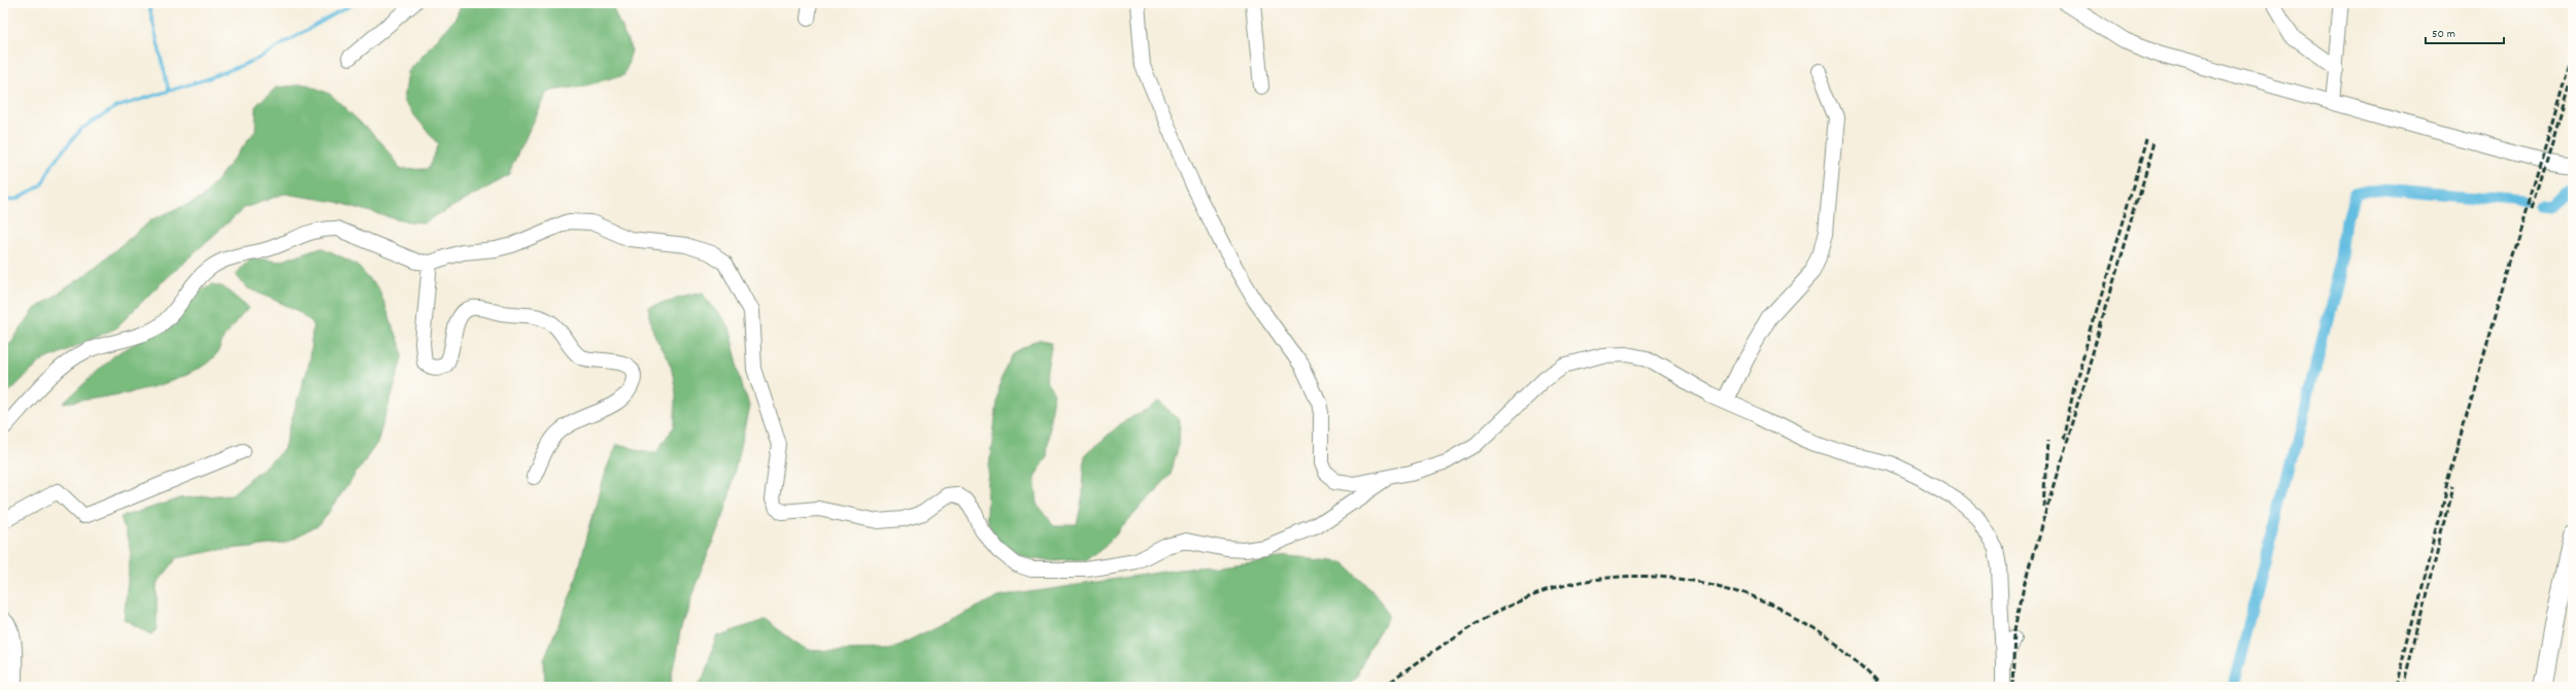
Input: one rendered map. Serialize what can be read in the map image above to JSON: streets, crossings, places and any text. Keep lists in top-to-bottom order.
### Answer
{
  "scale_bar": "50 m"
}
